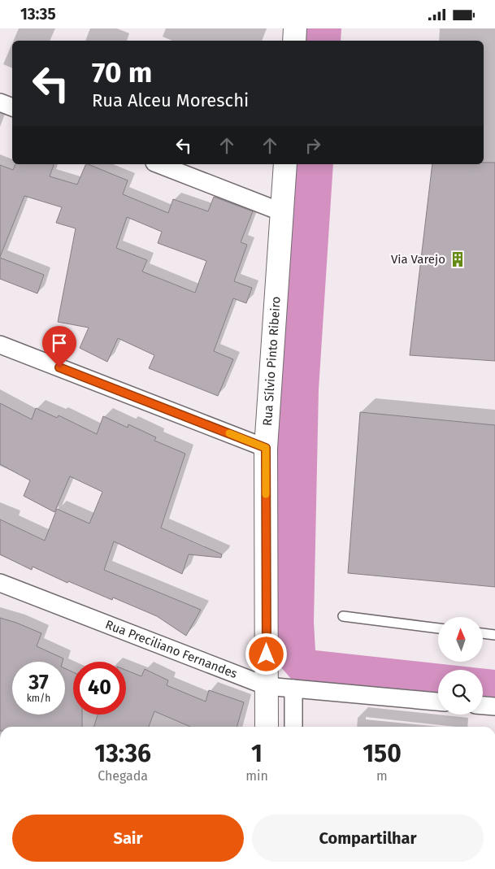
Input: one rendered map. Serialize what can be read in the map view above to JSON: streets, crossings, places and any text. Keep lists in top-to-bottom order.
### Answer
{
  "streets": {
    "street": ["Rua Sílvio Pinto Ribeiro", "Rua Preciliano Fernandes"]
  },
  "crossings": [
    ["Rua Sílvio Pinto Ribeiro", "Rua Preciliano Fernandes"]
  ],
  "places": {
    "building": ["Via Varejo"]
  },
  "north": "top",
  "page": {
    "status": "13:35",
    "turn": ["70 m", "Rua Alceu Moreschi"],
    "speed": "37 km/h",
    "limit": "40",
    "eta": [
      "13:36",
      "Chegada",
      "1",
      "min",
      "150",
      "m"
    ],
    "buttons": ["Sair", "Compartilhar"]
  }
}
